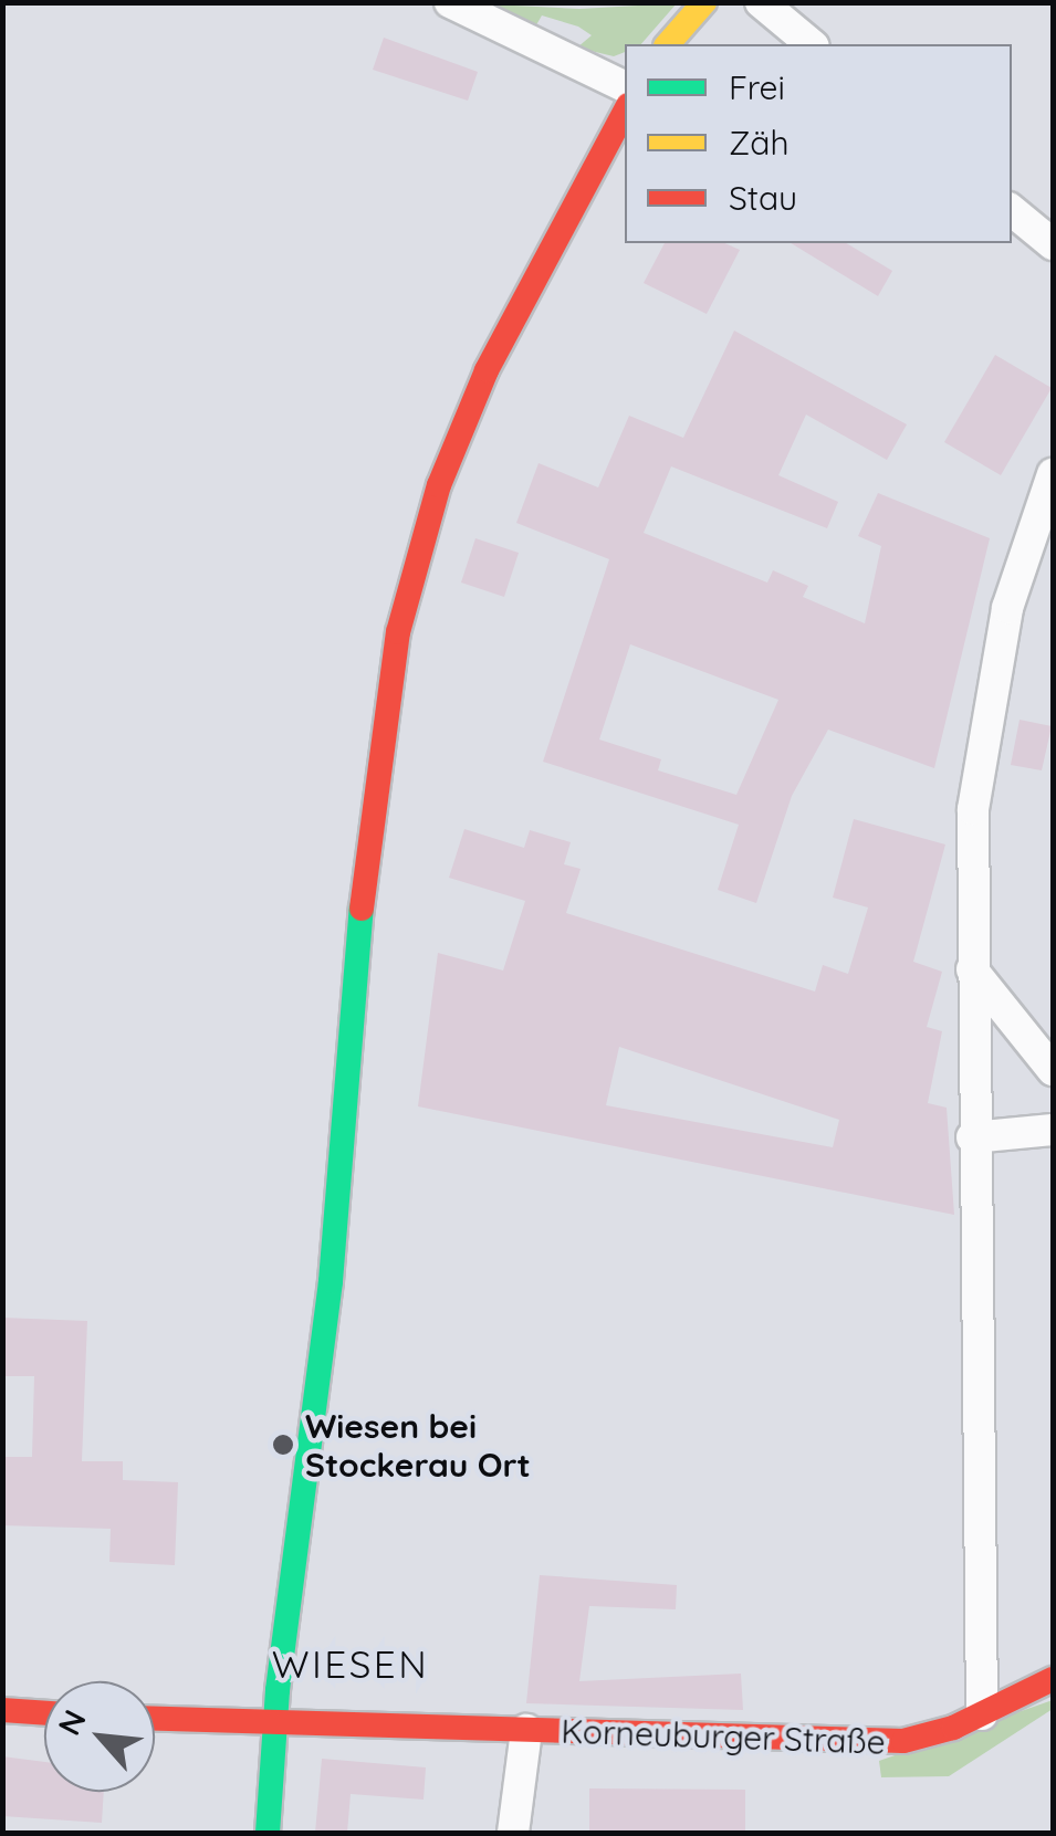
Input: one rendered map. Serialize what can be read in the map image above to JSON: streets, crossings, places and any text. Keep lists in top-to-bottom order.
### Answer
{
  "streets": {
    "main road": ["Korneuburger Straße"]
  },
  "districts": ["WIESEN"],
  "places": ["Wiesen bei Stockerau Ort"],
  "legend": ["Frei", "Zäh", "Stau"],
  "north": "top left"
}
